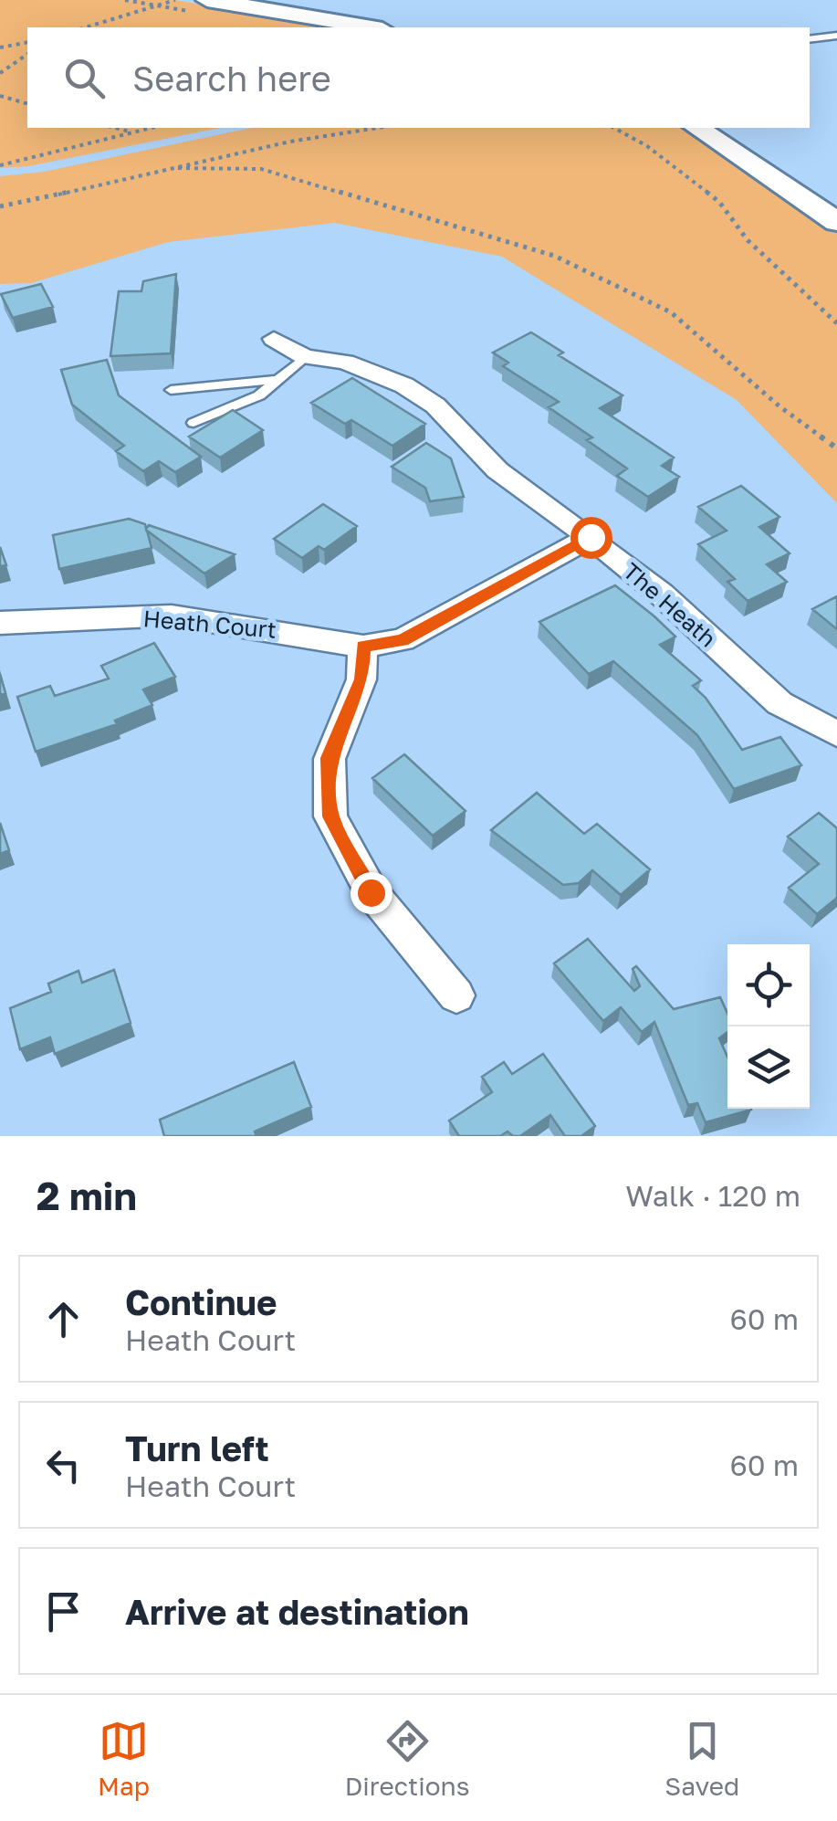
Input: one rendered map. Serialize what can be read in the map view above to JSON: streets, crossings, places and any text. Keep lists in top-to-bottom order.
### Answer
{
  "streets": {
    "street": ["The Heath", "Heath Court"]
  },
  "crossings": [
    ["The Heath", "Heath Court"]
  ],
  "page": {
    "search": "Search here",
    "heading": ["2 min", "Walk · 120 m"],
    "list": [
      ["Continue", "Heath Court", "60 m"],
      ["Turn left", "Heath Court", "60 m"],
      "Arrive at destination"
    ],
    "nav": ["Map", "Directions", "Saved"]
  }
}
